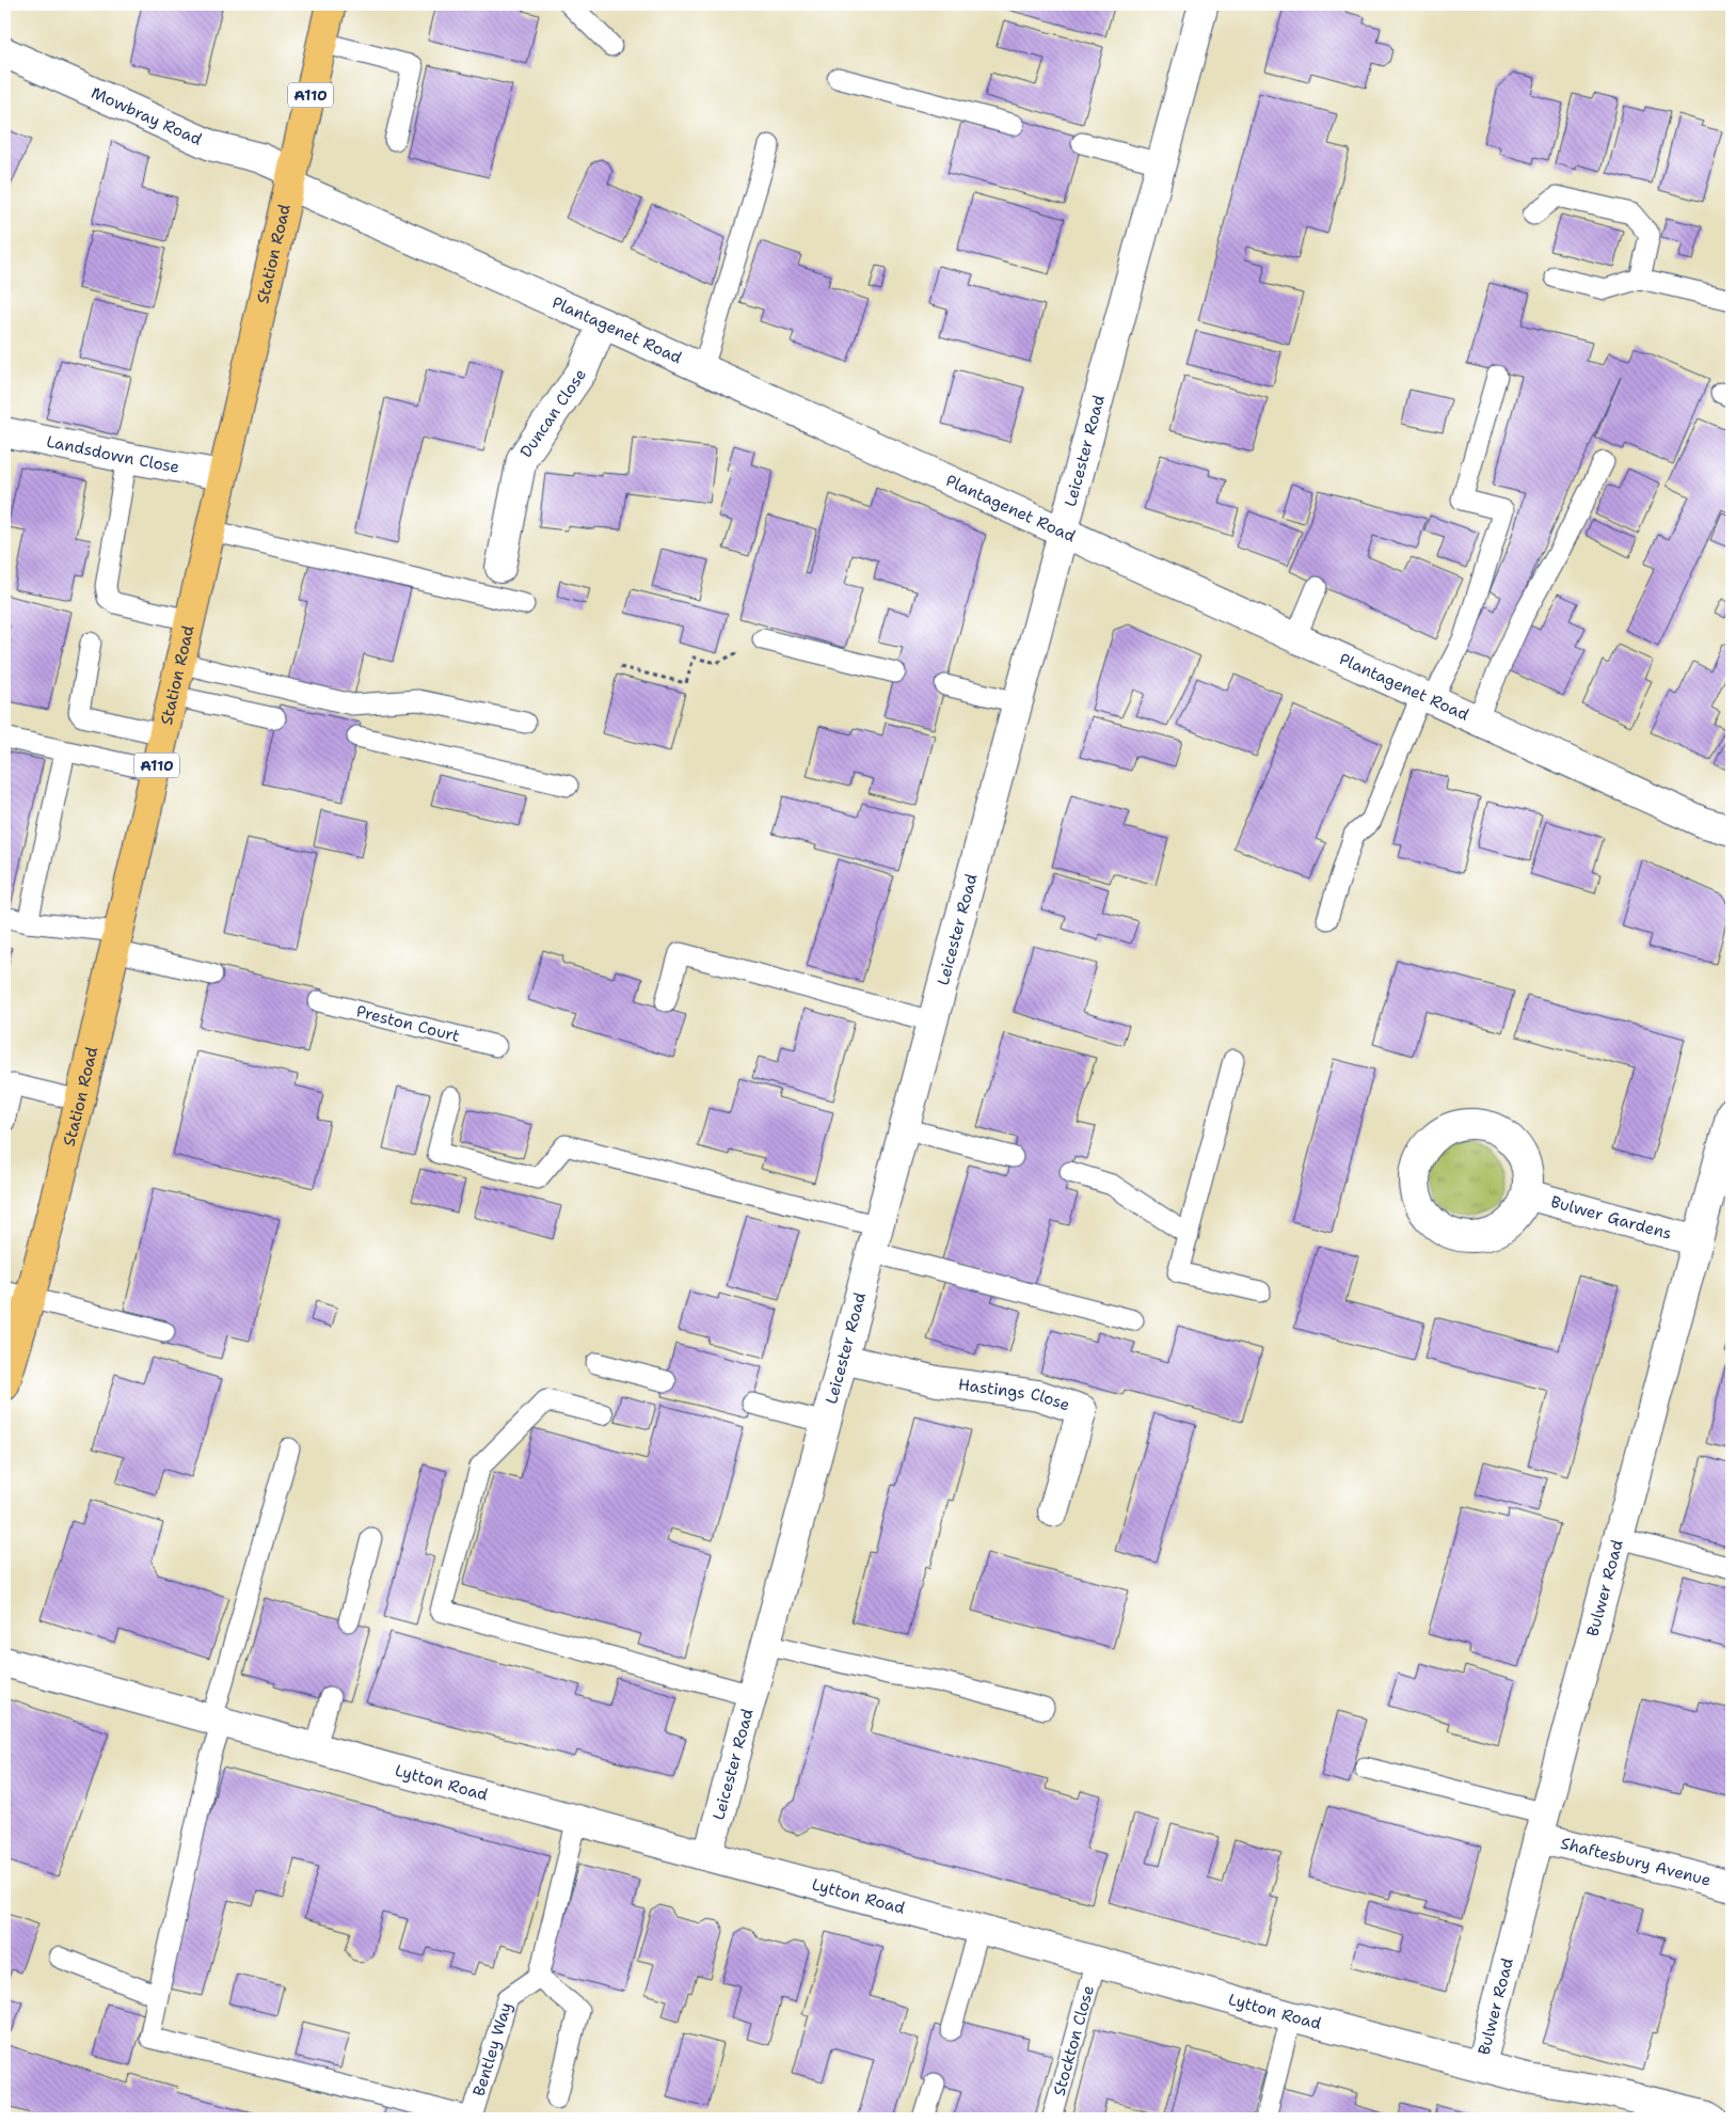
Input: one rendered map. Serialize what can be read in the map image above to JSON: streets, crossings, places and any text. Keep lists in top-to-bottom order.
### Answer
{
  "streets": {
    "main road": ["A110", "Station Road"],
    "street": [
      "Mowbray Road",
      "Plantagenet Road",
      "Duncan Close",
      "Leicester Road",
      "Landsdown Close",
      "Bulwer Gardens",
      "Hastings Close",
      "Bulwer Road",
      "Lytton Road",
      "Shaftesbury Avenue"
    ],
    "lane": ["Preston Court", "Stockton Close", "Bentley Way"]
  },
  "crossings": [
    ["A110", "Station Road"],
    ["Mowbray Road", "Station Road"],
    ["Mowbray Road", "Plantagenet Road"],
    ["Station Road", "Plantagenet Road"],
    ["Station Road", "Landsdown Close"],
    ["Plantagenet Road", "Duncan Close"],
    ["Plantagenet Road", "Leicester Road"],
    ["Leicester Road", "Hastings Close"],
    ["Leicester Road", "Lytton Road"],
    ["Bulwer Gardens", "Bulwer Road"],
    ["Bulwer Road", "Lytton Road"],
    ["Bulwer Road", "Shaftesbury Avenue"],
    ["Lytton Road", "Stockton Close"]
  ]
}
